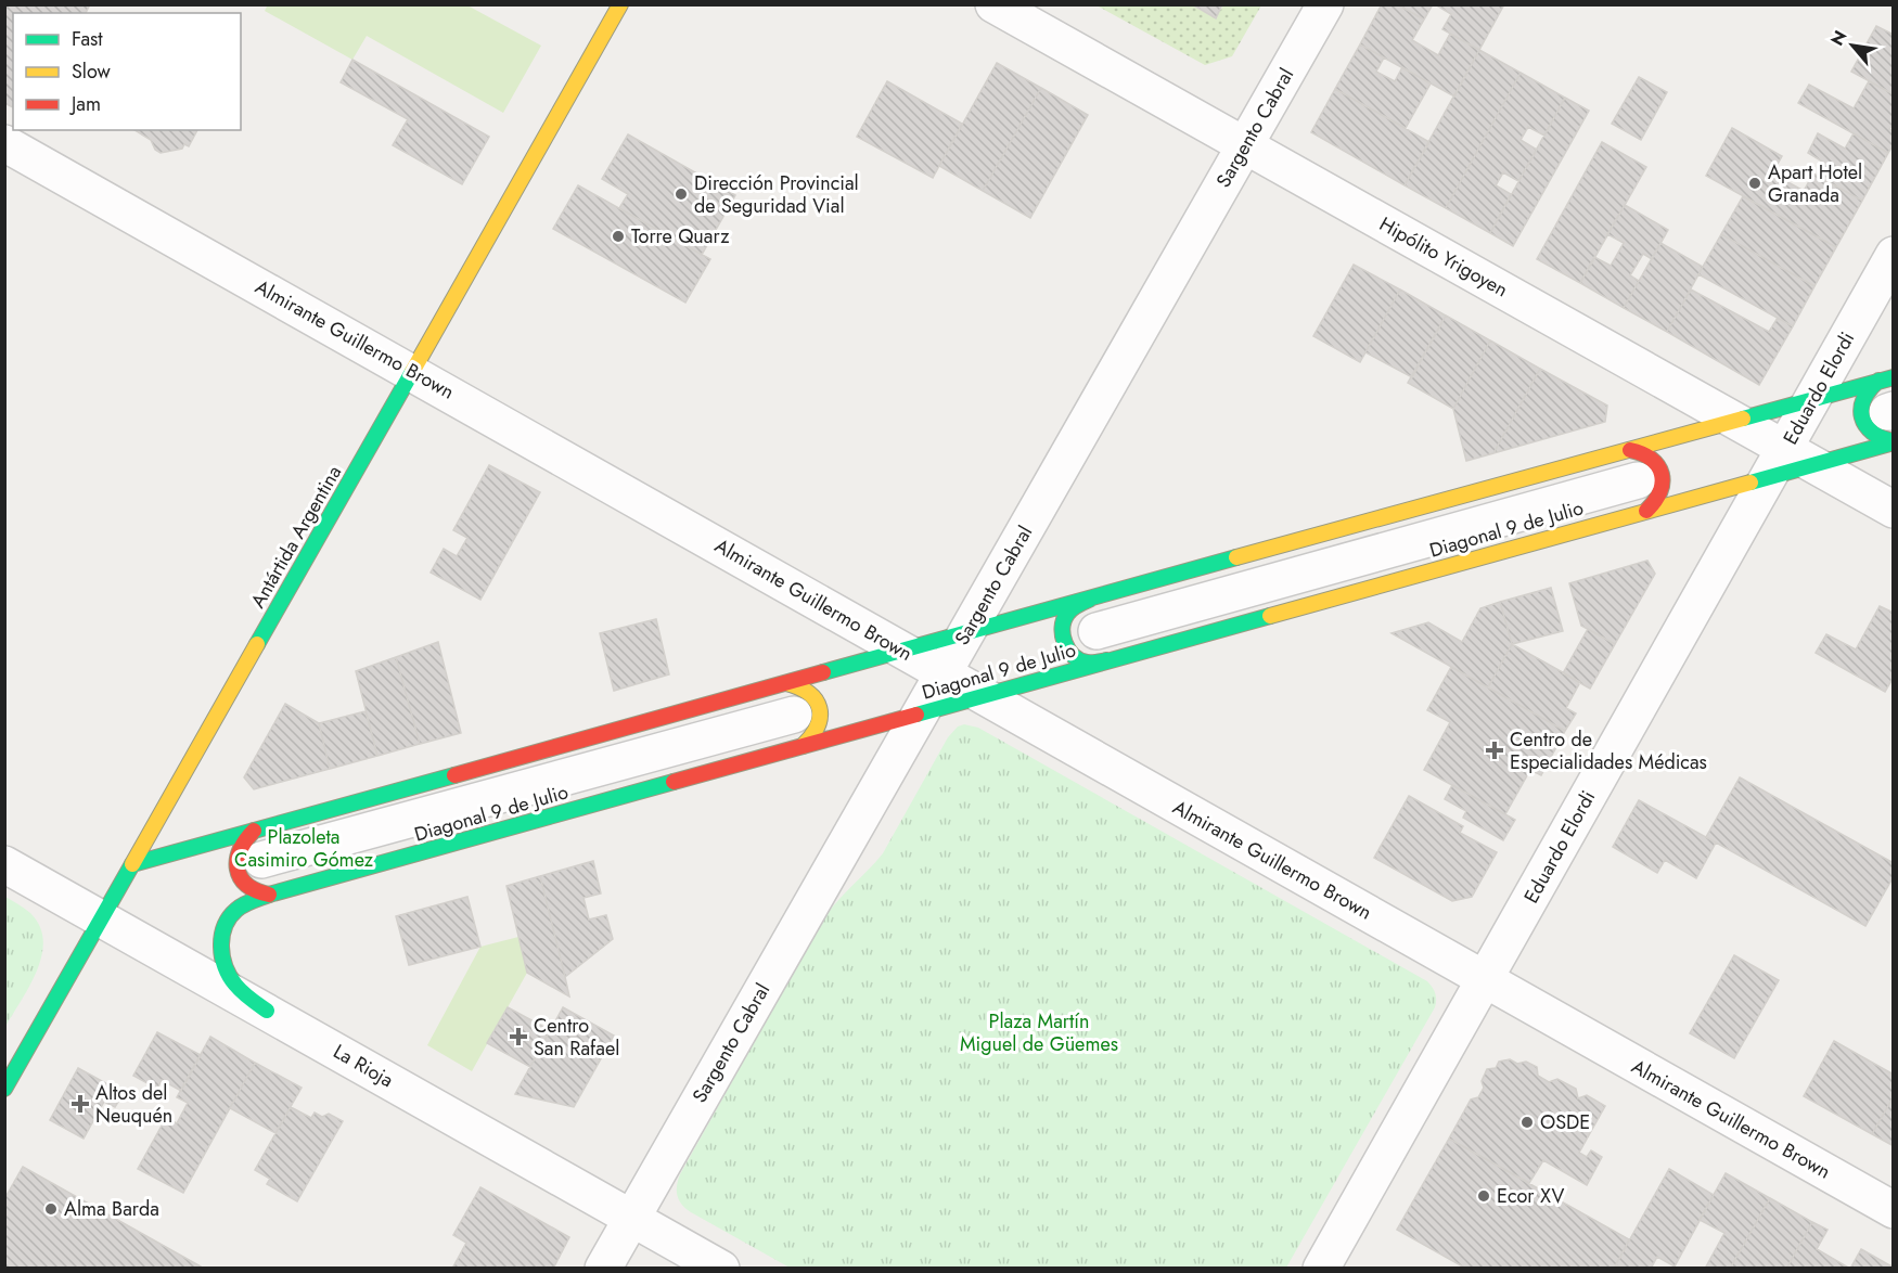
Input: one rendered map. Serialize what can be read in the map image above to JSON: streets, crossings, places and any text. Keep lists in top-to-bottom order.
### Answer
{
  "streets": {
    "main road": ["Diagonal 9 de Julio", "Antártida Argentina"],
    "street": [
      "Sargento Cabral",
      "Hipólito Yrigoyen",
      "Almirante Guillermo Brown",
      "Eduardo Elordi",
      "La Rioja"
    ]
  },
  "crossings": [
    ["Sargento Cabral", "Hipólito Yrigoyen"],
    ["Sargento Cabral", "Almirante Guillermo Brown"],
    ["Sargento Cabral", "Diagonal 9 de Julio"],
    ["Sargento Cabral", "La Rioja"],
    ["Hipólito Yrigoyen", "Eduardo Elordi"],
    ["Almirante Guillermo Brown", "Eduardo Elordi"],
    ["Almirante Guillermo Brown", "Diagonal 9 de Julio"],
    ["Almirante Guillermo Brown", "Antártida Argentina"],
    ["Diagonal 9 de Julio", "La Rioja"],
    ["Antártida Argentina", "La Rioja"]
  ],
  "parks": ["Plazoleta Casimiro Gómez", "Plaza Martín Miguel de Güemes"],
  "places": {
    "other": [
      "Apart Hotel Granada",
      "Dirección Provincial de Seguridad Vial",
      "Torre Quarz",
      "OSDE",
      "Ecor XV",
      "Alma Barda"
    ],
    "health": ["Centro de Especialidades Médicas", "Centro San Rafael", "Altos del Neuquén"]
  },
  "legend": ["Fast", "Slow", "Jam"],
  "north": "top left"
}
